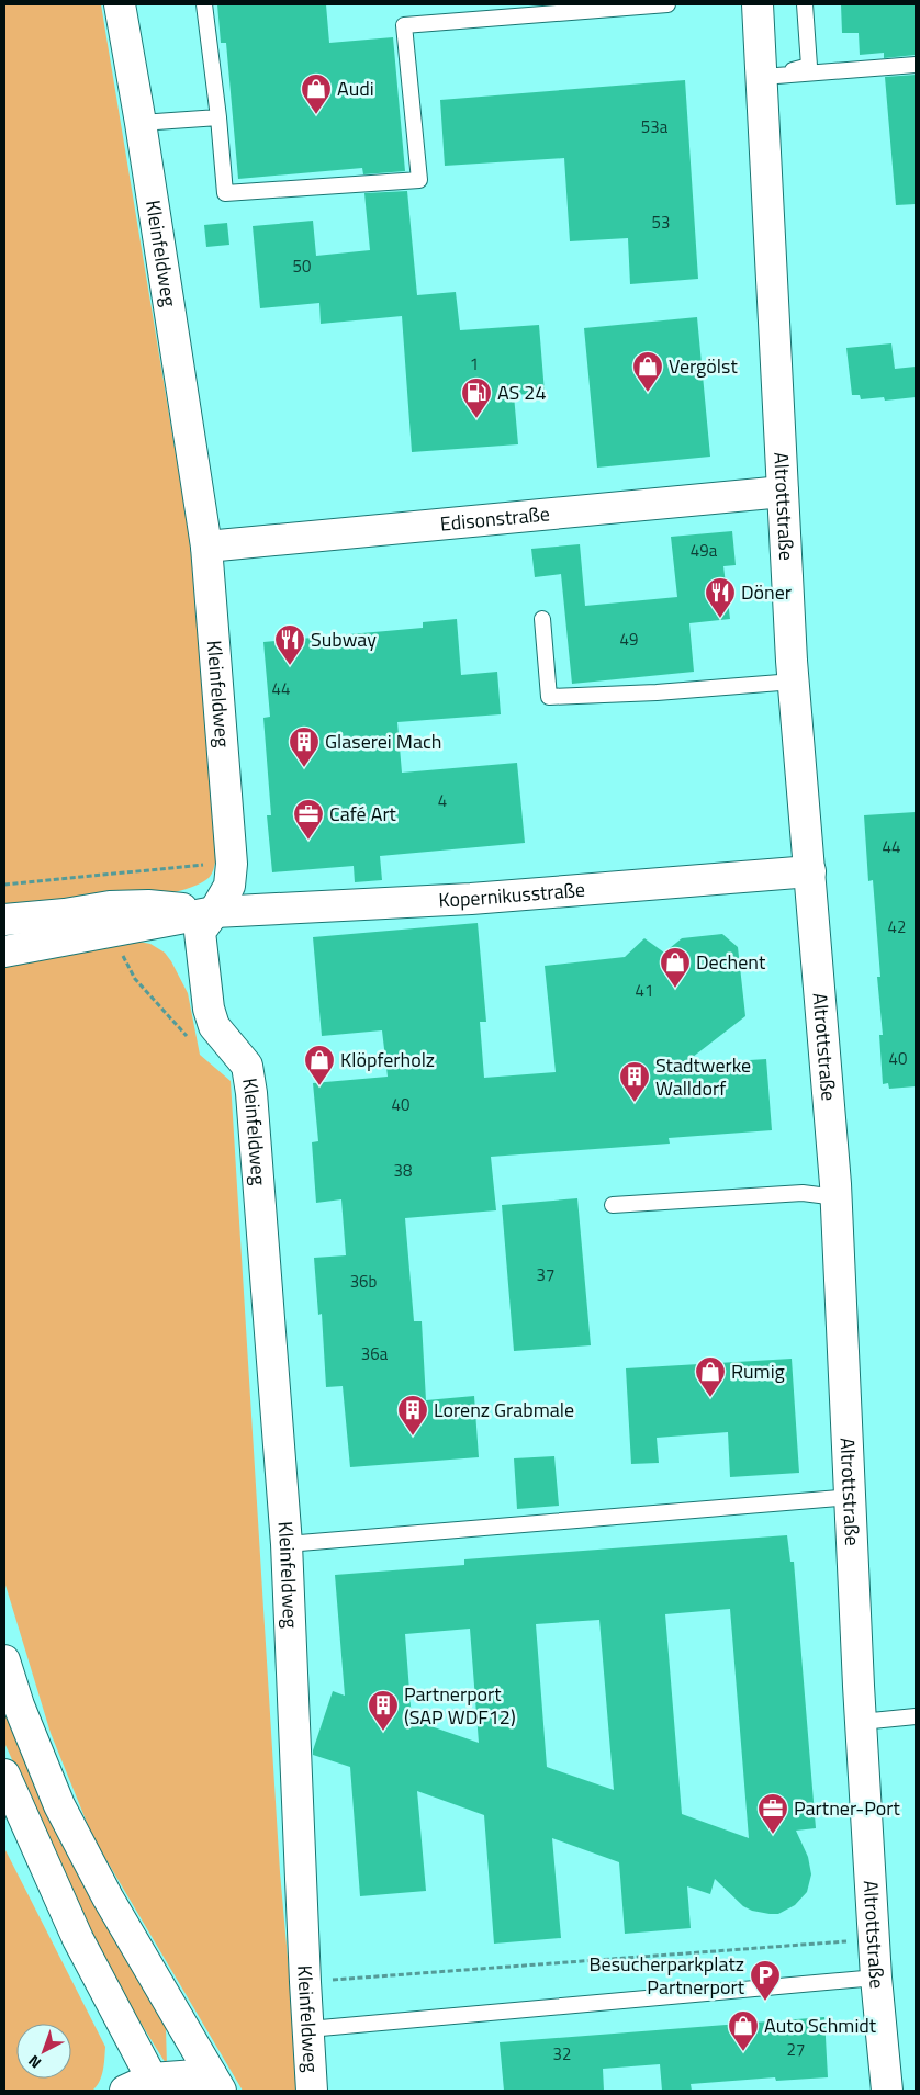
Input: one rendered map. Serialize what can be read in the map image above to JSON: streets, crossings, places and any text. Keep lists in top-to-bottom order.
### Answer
{
  "streets": {
    "street": [
      "Kleinfeldweg",
      "Altrottstraße",
      "Edisonstraße",
      "Kopernikusstraße"
    ]
  },
  "crossings": [
    ["Kleinfeldweg", "Edisonstraße"],
    ["Kleinfeldweg", "Kopernikusstraße"],
    ["Altrottstraße", "Edisonstraße"],
    ["Altrottstraße", "Kopernikusstraße"]
  ],
  "places": {
    "shop": [
      "Audi",
      "Vergölst",
      "Dechent",
      "Klöpferholz",
      "Rumig",
      "Auto Schmidt"
    ],
    "fuel station": ["AS 24"],
    "restaurant": ["Döner", "Subway"],
    "building": [
      "Glaserei Mach",
      "Stadtwerke Walldorf",
      "Lorenz Grabmale",
      "Partnerport (SAP WDF12)"
    ],
    "office": ["Café Art", "Partner-Port"],
    "parking": ["Besucherparkplatz Partnerport"]
  },
  "house_numbers": [
    "53a",
    "53",
    "50",
    "1",
    "49a",
    "49",
    "44",
    "4",
    "44",
    "42",
    "41",
    "40",
    "40",
    "38",
    "37",
    "36b",
    "36a",
    "27",
    "32"
  ],
  "north": "bottom left"
}
